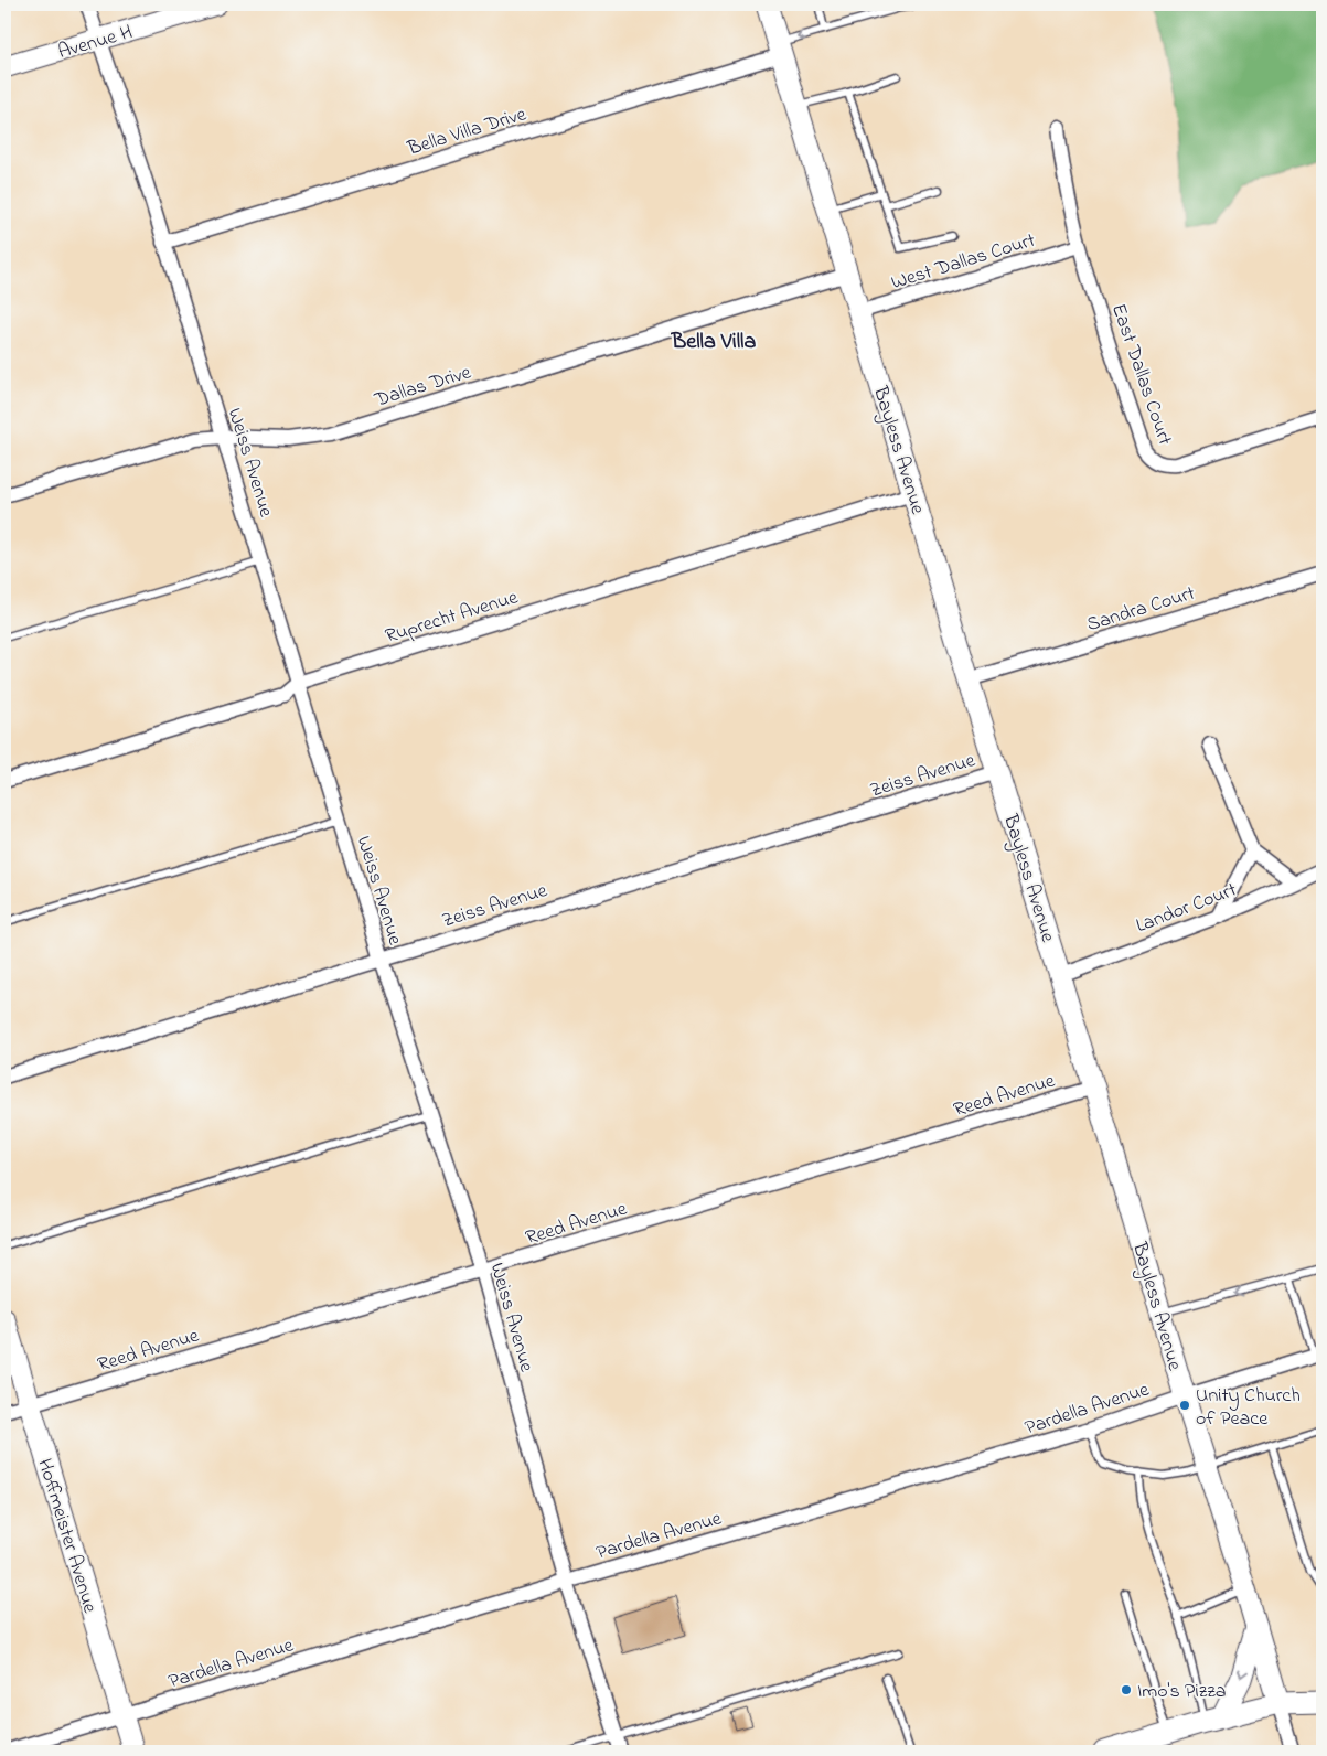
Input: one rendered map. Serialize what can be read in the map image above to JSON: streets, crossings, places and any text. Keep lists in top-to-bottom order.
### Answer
{
  "streets": {
    "main road": ["Avenue H", "Bayless Avenue", "Hoffmeister Avenue"],
    "street": [
      "Bella Villa Drive",
      "West Dallas Court",
      "East Dallas Court",
      "Dallas Drive",
      "Weiss Avenue",
      "Sandra Court",
      "Ruprecht Avenue",
      "Zeiss Avenue",
      "Landor Court",
      "Reed Avenue",
      "Pardella Avenue"
    ]
  },
  "crossings": [
    ["Avenue H", "Weiss Avenue"],
    ["Bella Villa Drive", "Bayless Avenue"],
    ["Bella Villa Drive", "Weiss Avenue"],
    ["West Dallas Court", "East Dallas Court"],
    ["West Dallas Court", "Bayless Avenue"],
    ["Dallas Drive", "Bayless Avenue"],
    ["Dallas Drive", "Weiss Avenue"],
    ["Bayless Avenue", "Sandra Court"],
    ["Bayless Avenue", "Ruprecht Avenue"],
    ["Bayless Avenue", "Zeiss Avenue"],
    ["Bayless Avenue", "Landor Court"],
    ["Bayless Avenue", "Reed Avenue"],
    ["Bayless Avenue", "Pardella Avenue"],
    ["Weiss Avenue", "Ruprecht Avenue"],
    ["Weiss Avenue", "Zeiss Avenue"],
    ["Weiss Avenue", "Reed Avenue"],
    ["Weiss Avenue", "Pardella Avenue"],
    ["Reed Avenue", "Hoffmeister Avenue"],
    ["Pardella Avenue", "Hoffmeister Avenue"]
  ],
  "districts": ["Bella Villa"],
  "places": ["Unity Church of Peace", "Imo's Pizza"]
}
